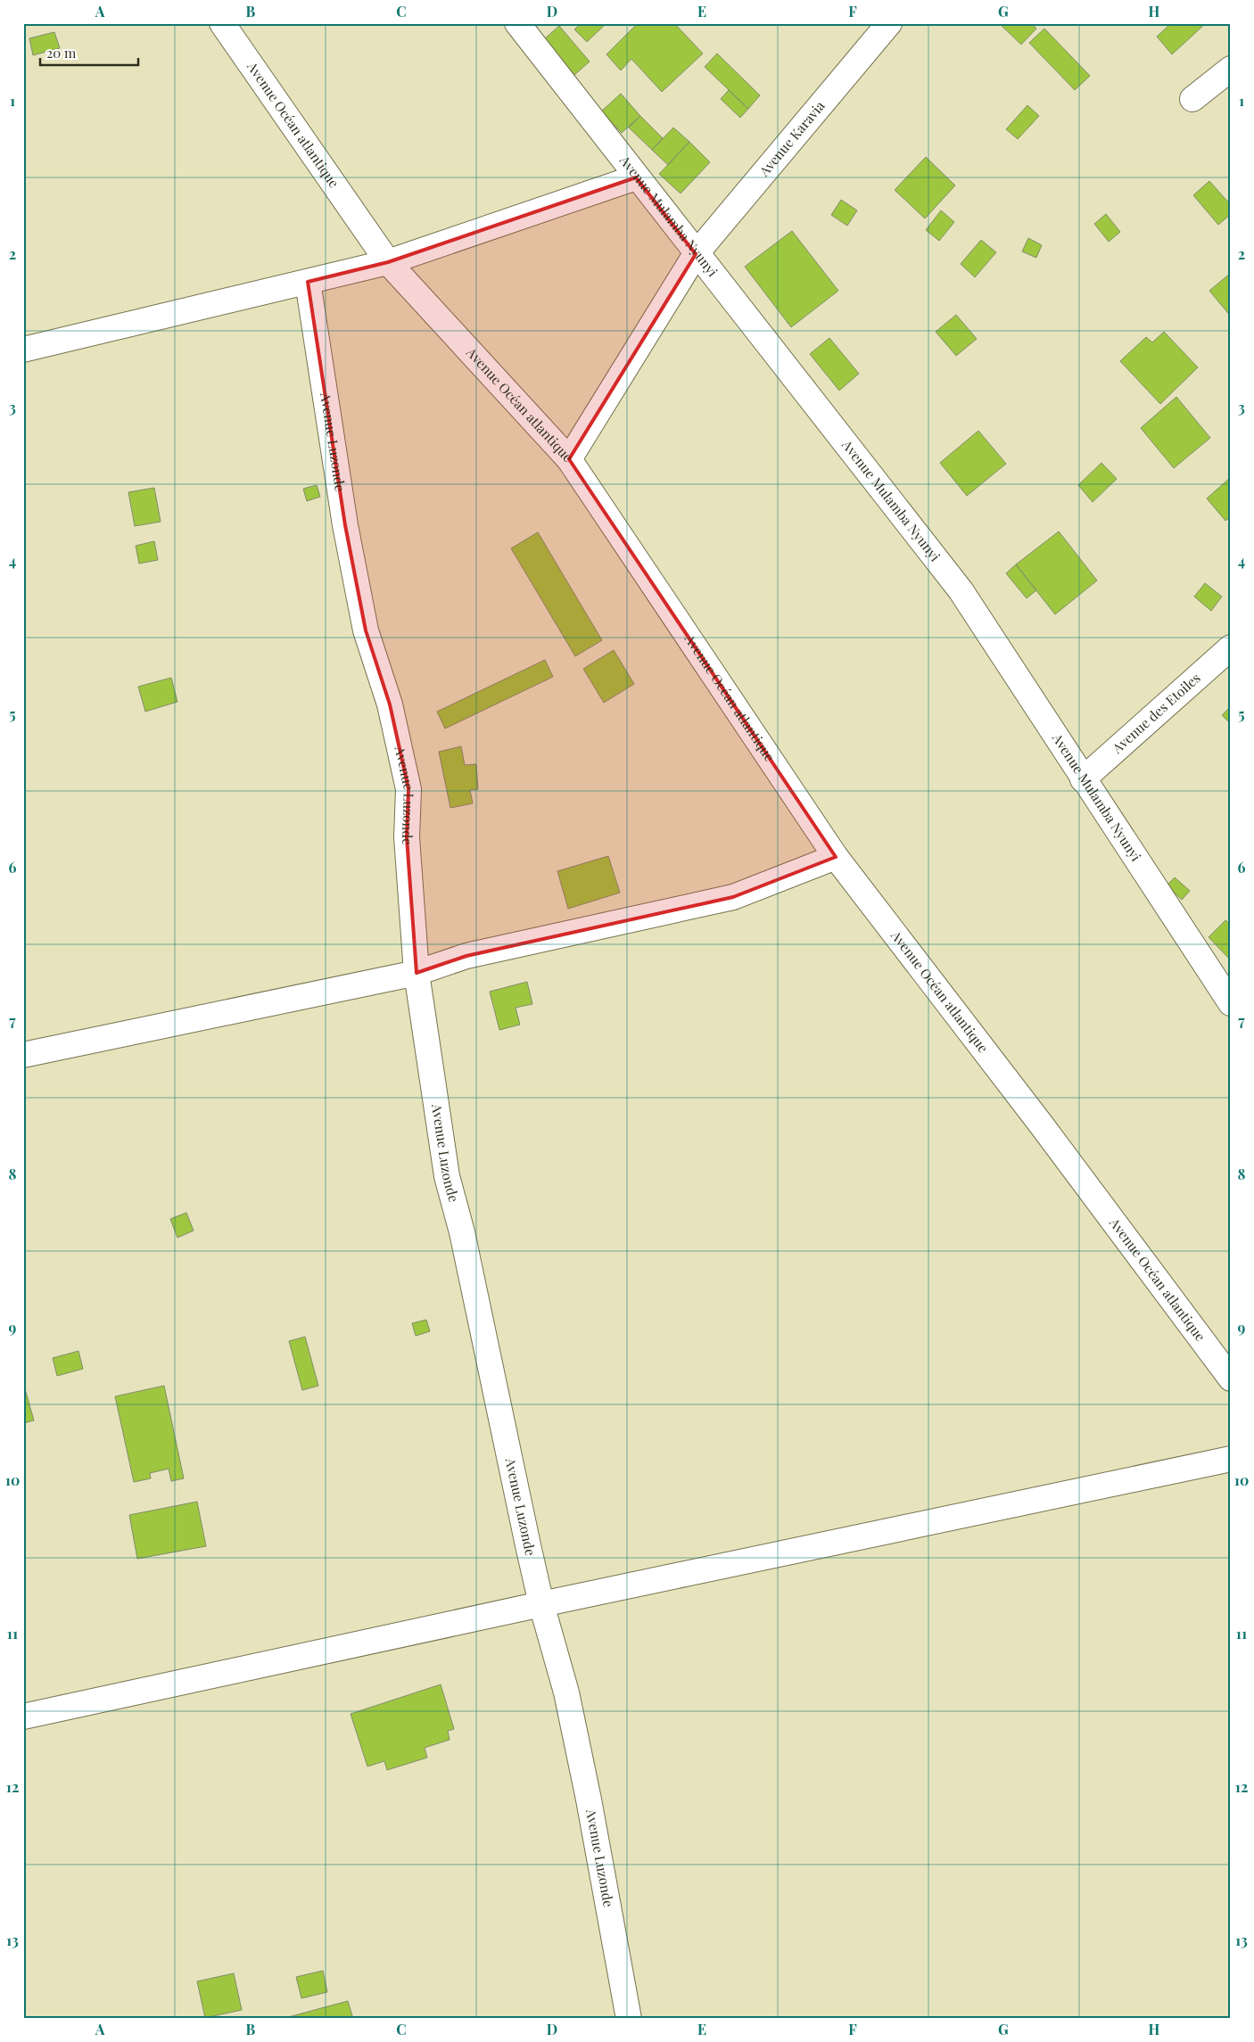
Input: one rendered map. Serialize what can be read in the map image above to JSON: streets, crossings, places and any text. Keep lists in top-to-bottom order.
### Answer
{
  "streets": {
    "street": [
      "Avenue Océan atlantique",
      "Avenue Karavia",
      "Avenue Mulamba Nyunyi",
      "Avenue Luzonde",
      "Avenue des Etoiles"
    ]
  },
  "crossings": [
    ["Avenue Océan atlantique", "Avenue Karavia"],
    ["Avenue Karavia", "Avenue Mulamba Nyunyi"],
    ["Avenue Mulamba Nyunyi", "Avenue des Etoiles"]
  ],
  "scale_bar": "20 m",
  "grid": {
    "columns": [
      "A",
      "B",
      "C",
      "D",
      "E",
      "F",
      "G",
      "H"
    ],
    "rows": [
      "1",
      "2",
      "3",
      "4",
      "5",
      "6",
      "7",
      "8",
      "9",
      "10",
      "11",
      "12",
      "13"
    ]
  }
}
